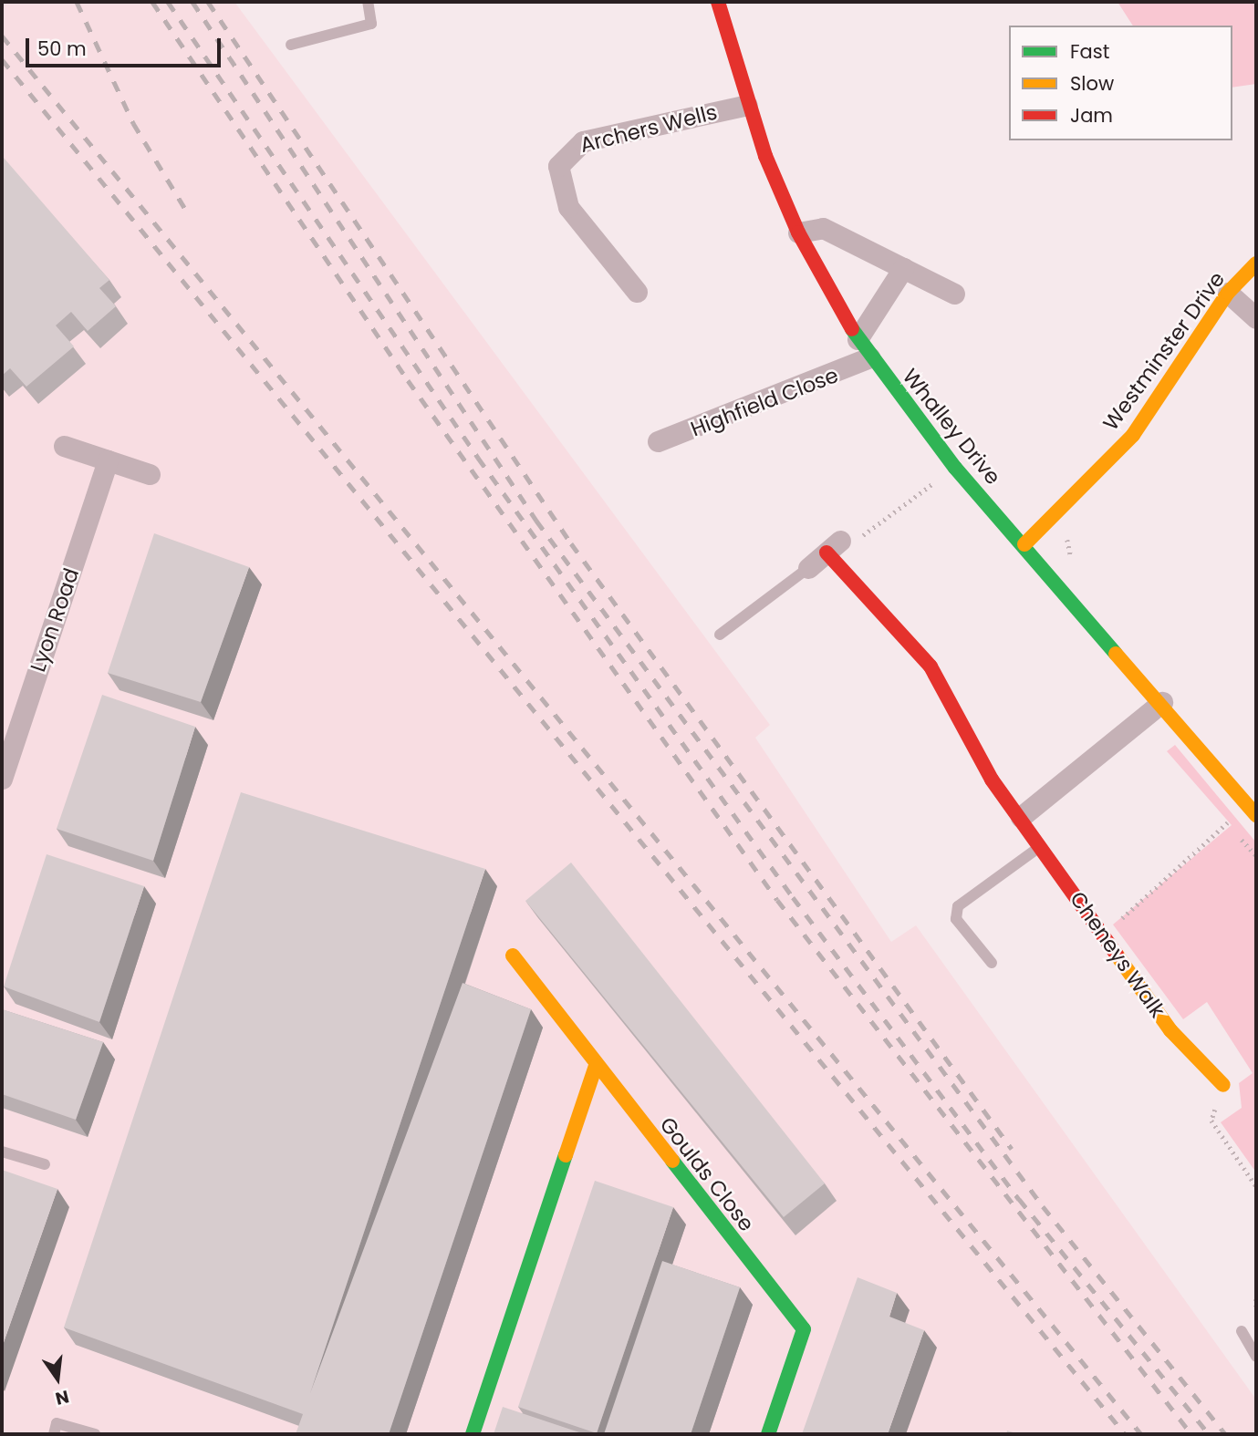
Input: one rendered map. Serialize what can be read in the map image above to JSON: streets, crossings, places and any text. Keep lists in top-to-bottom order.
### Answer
{
  "streets": {
    "street": [
      "Archers Wells",
      "Westminster Drive",
      "Highfield Close",
      "Whalley Drive",
      "Lyon Road",
      "Cheneys Walk",
      "Goulds Close"
    ]
  },
  "crossings": [
    ["Archers Wells", "Whalley Drive"],
    ["Westminster Drive", "Whalley Drive"],
    ["Highfield Close", "Whalley Drive"]
  ],
  "legend": ["Fast", "Slow", "Jam"],
  "scale_bar": "50 m",
  "north": "bottom"
}
